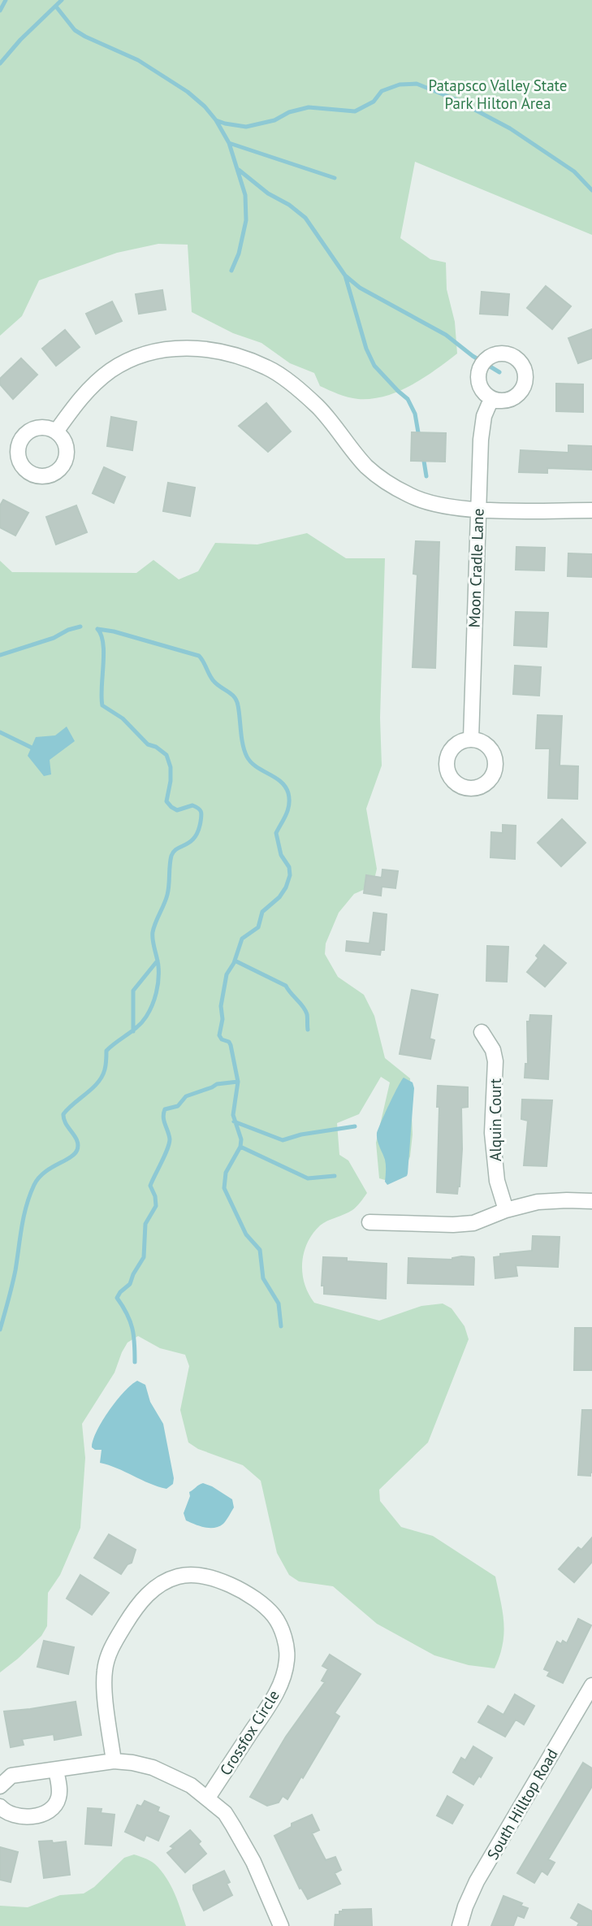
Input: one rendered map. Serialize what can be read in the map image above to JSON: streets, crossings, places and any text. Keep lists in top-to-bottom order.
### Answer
{
  "streets": {
    "street": [
      "Moon Cradle Lane",
      "Alquin Court",
      "Crossfox Circle",
      "South Hilltop Road"
    ]
  },
  "parks": ["Patapsco Valley State Park Hilton Area"]
}
